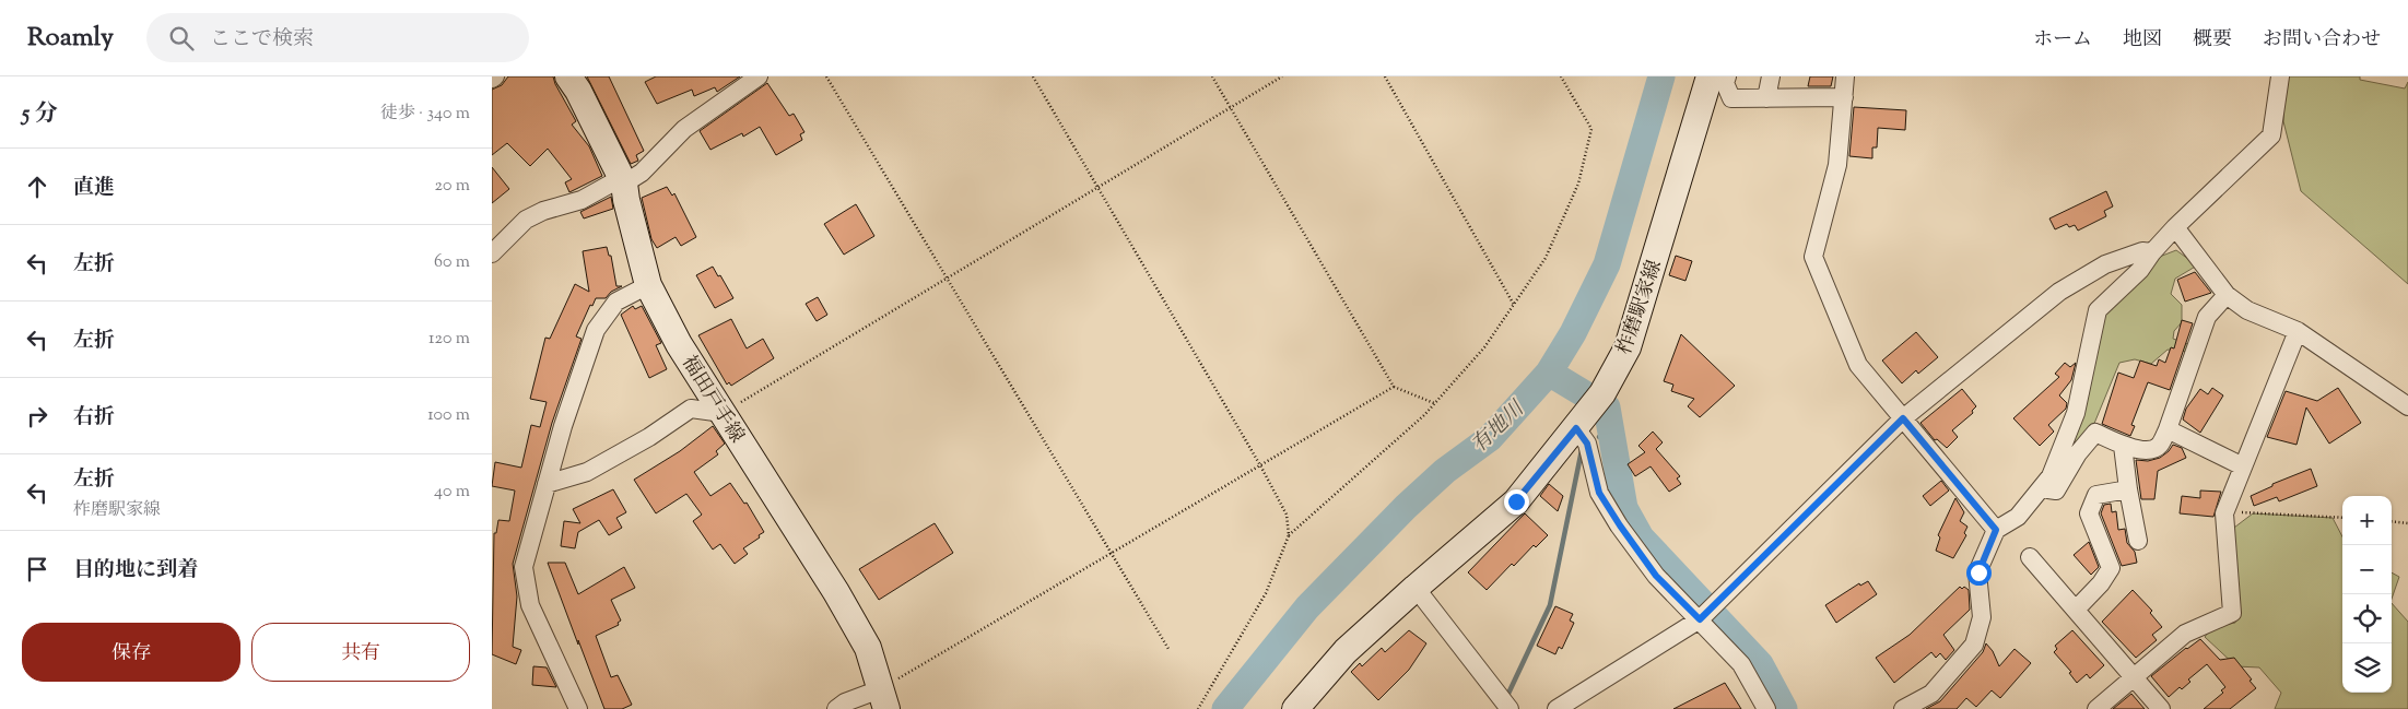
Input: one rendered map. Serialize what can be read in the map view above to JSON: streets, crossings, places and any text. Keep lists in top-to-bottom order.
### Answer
{
  "streets": {
    "main road": ["柞磨駅家線", "福田戸手線"]
  },
  "water": ["有地川"],
  "page": {
    "header": "Roamly",
    "search": "ここで検索",
    "nav": [
      "ホーム",
      "地図",
      "概要",
      "お問い合わせ"
    ],
    "heading": ["5 分", "徒歩 · 340 m"],
    "list": [
      ["直進", "20 m"],
      ["左折", "60 m"],
      ["左折", "120 m"],
      ["右折", "100 m"],
      ["左折", "柞磨駅家線", "40 m"],
      "目的地に到着"
    ],
    "map_buttons": ["+", "−"],
    "buttons": ["保存", "共有"]
  }
}
